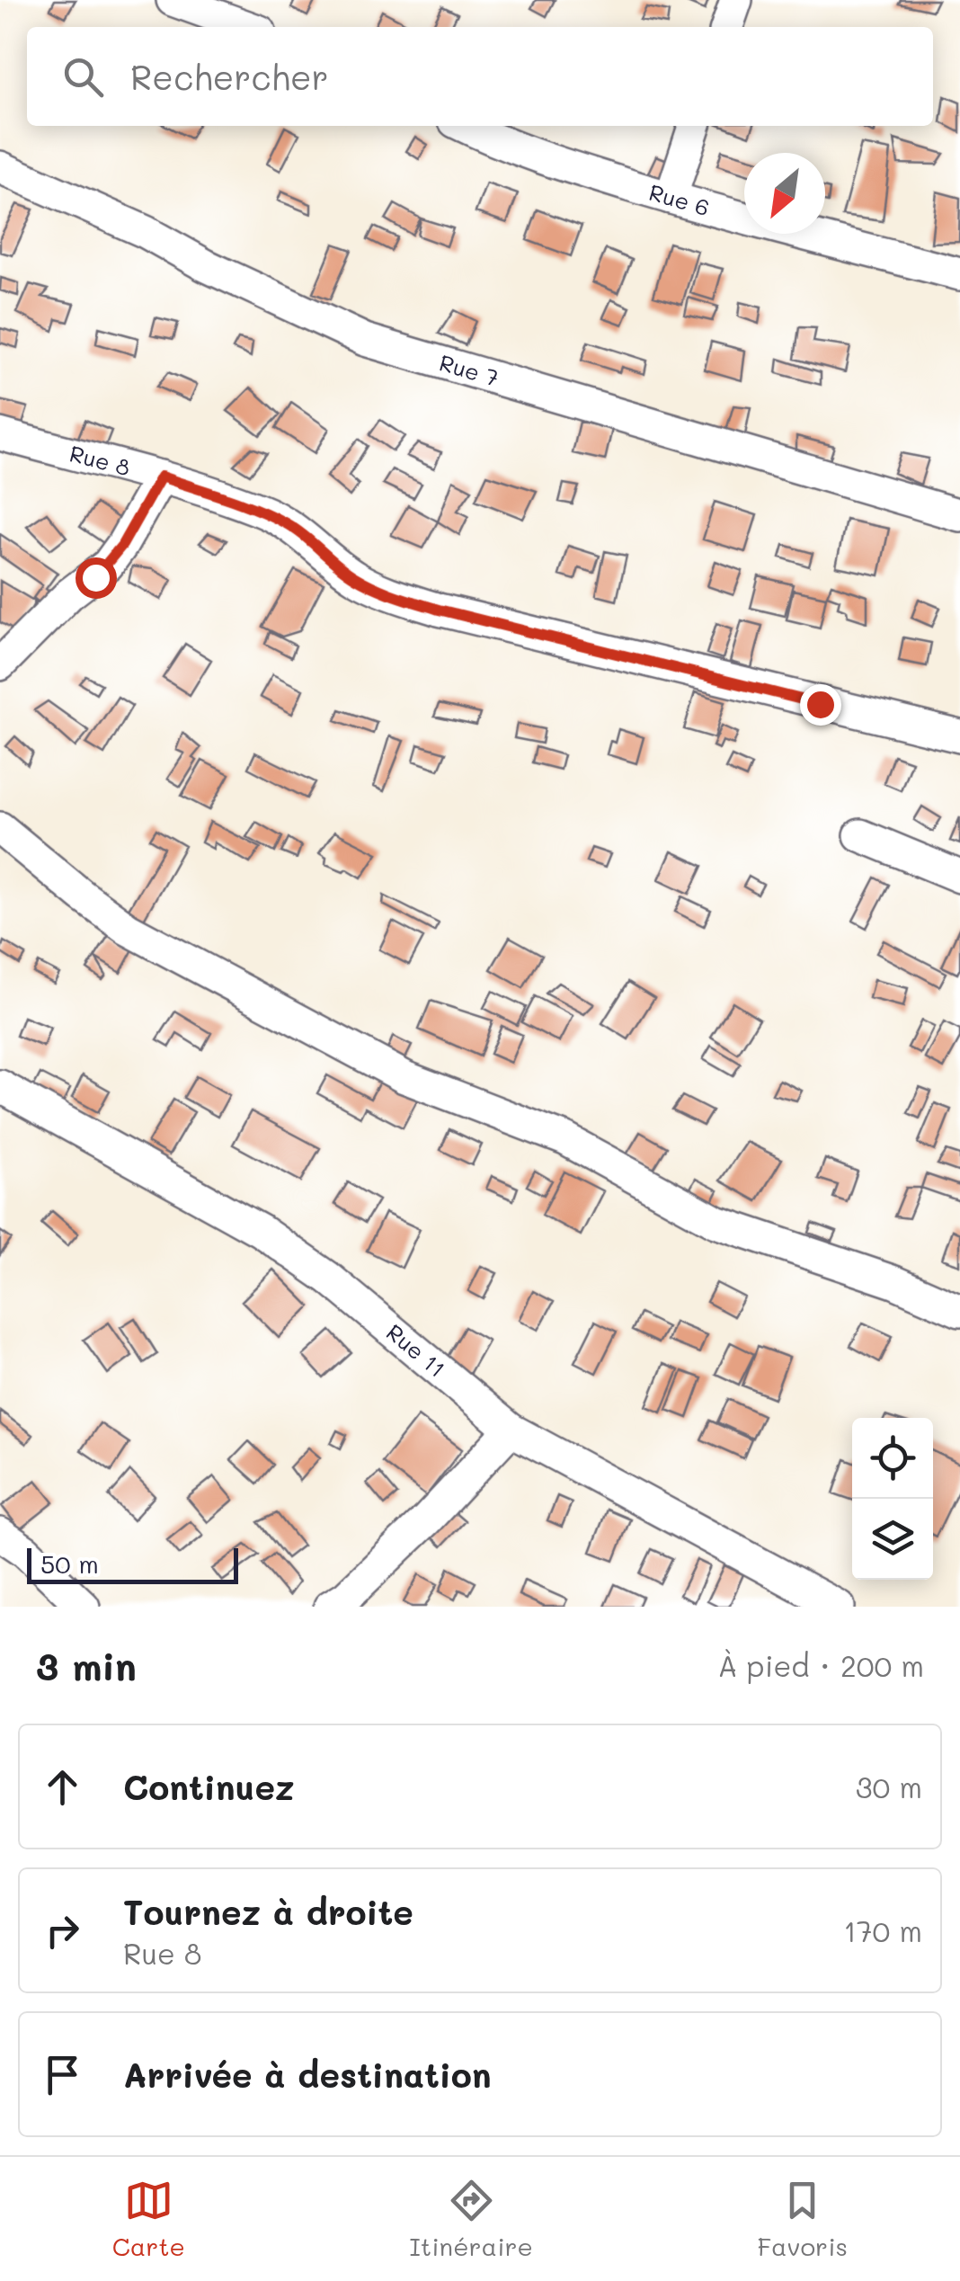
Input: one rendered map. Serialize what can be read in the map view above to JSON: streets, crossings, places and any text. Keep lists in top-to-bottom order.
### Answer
{
  "streets": {
    "street": [
      "Rue 6",
      "Rue 7",
      "Rue 8",
      "Rue 11"
    ]
  },
  "scale_bar": "50 m",
  "north": "bottom left",
  "page": {
    "search": "Rechercher",
    "scale": "50 m",
    "heading": ["3 min", "À pied · 200 m"],
    "list": [
      ["Continuez", "30 m"],
      ["Tournez à droite", "Rue 8", "170 m"],
      "Arrivée à destination"
    ],
    "nav": ["Carte", "Itinéraire", "Favoris"]
  }
}
